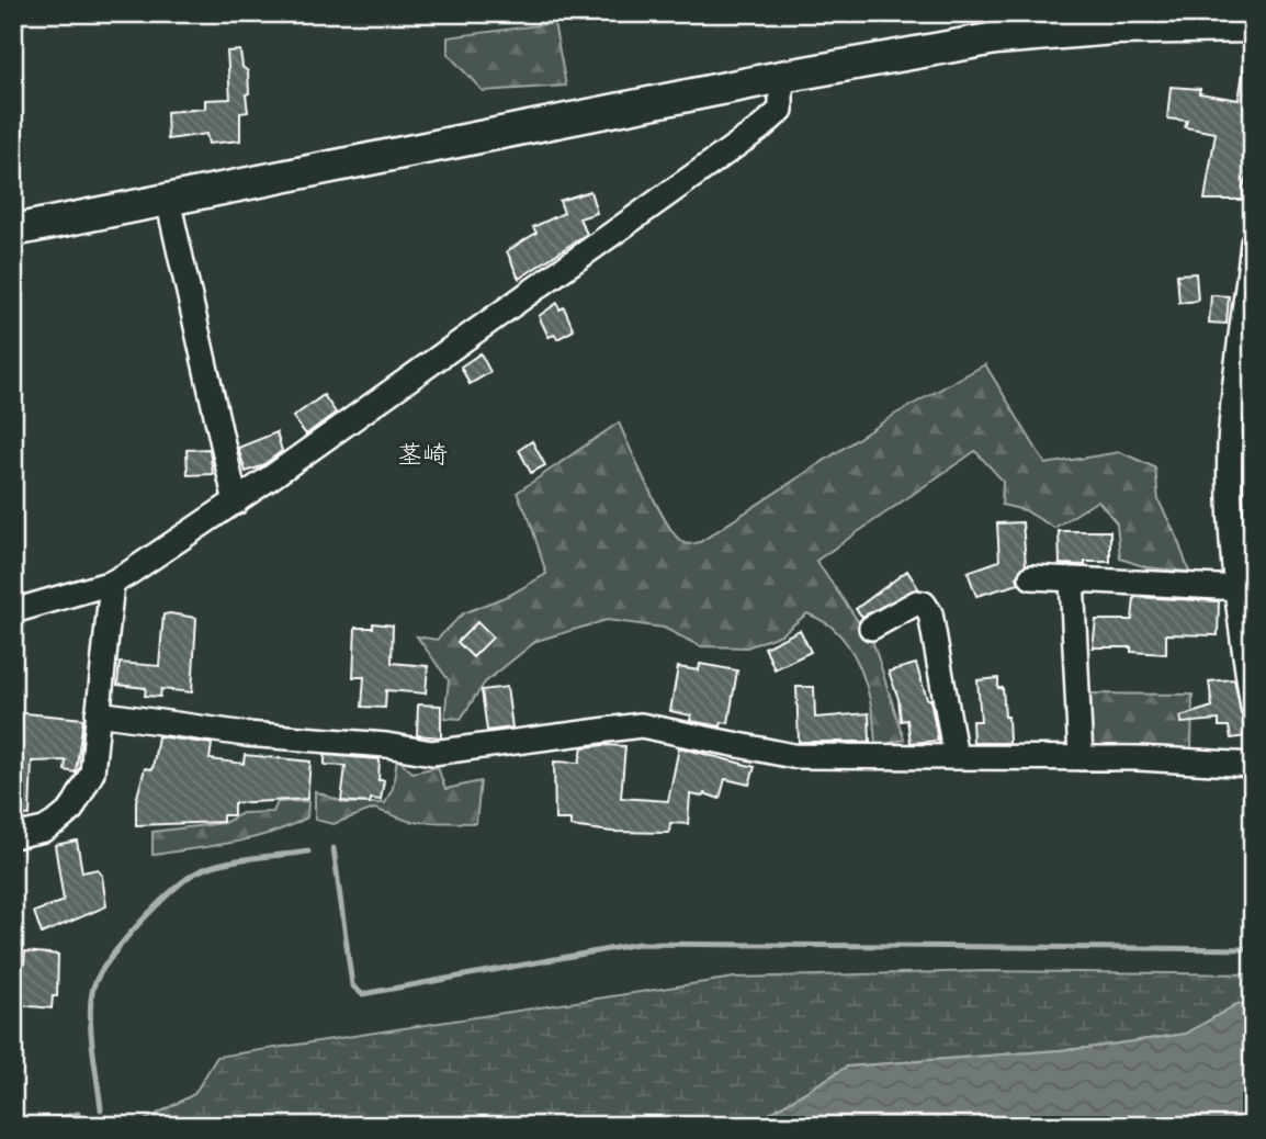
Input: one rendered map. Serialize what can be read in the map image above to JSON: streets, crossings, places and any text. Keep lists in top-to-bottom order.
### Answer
{
  "districts": ["茎崎"]
}
